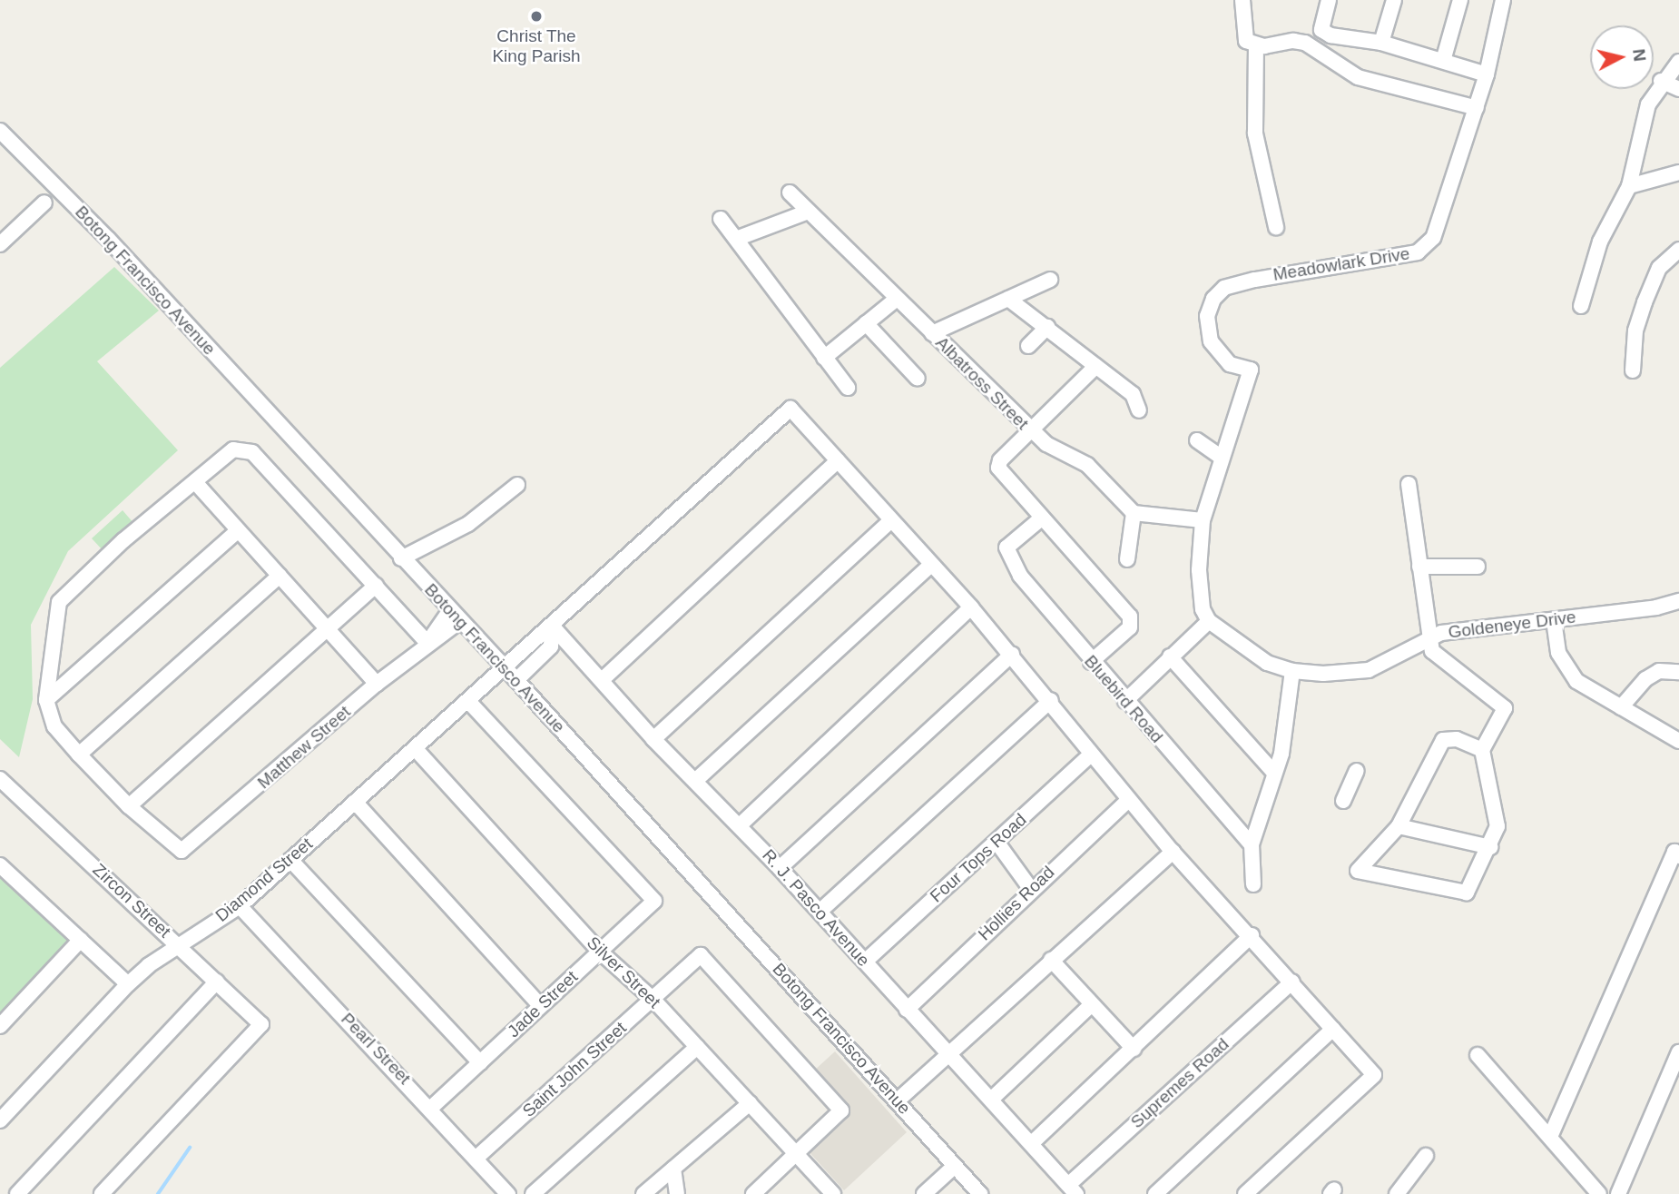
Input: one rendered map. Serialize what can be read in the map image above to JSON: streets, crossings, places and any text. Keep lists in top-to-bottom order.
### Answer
{
  "streets": {
    "street": [
      "Meadowlark Drive",
      "Botong Francisco Avenue",
      "Albatross Street",
      "Goldeneye Drive",
      "Bluebird Road",
      "Matthew Street",
      "Four Tops Road",
      "Diamond Street",
      "Zircon Street",
      "Hollies Road",
      "R. J. Pasco Avenue",
      "Silver Street",
      "Jade Street",
      "Pearl Street",
      "Saint John Street",
      "Supremes Road"
    ]
  },
  "crossings": [
    ["Botong Francisco Avenue", "Matthew Street"],
    ["Botong Francisco Avenue", "Diamond Street"],
    ["Four Tops Road", "R. J. Pasco Avenue"],
    ["Diamond Street", "Zircon Street"],
    ["Diamond Street", "R. J. Pasco Avenue"],
    ["Diamond Street", "Silver Street"],
    ["Diamond Street", "Jade Street"],
    ["Diamond Street", "Pearl Street"],
    ["Hollies Road", "R. J. Pasco Avenue"],
    ["R. J. Pasco Avenue", "Supremes Road"],
    ["Silver Street", "Jade Street"],
    ["Silver Street", "Saint John Street"],
    ["Jade Street", "Pearl Street"],
    ["Pearl Street", "Saint John Street"]
  ],
  "places": ["Christ The King Parish"],
  "north": "right"
}
